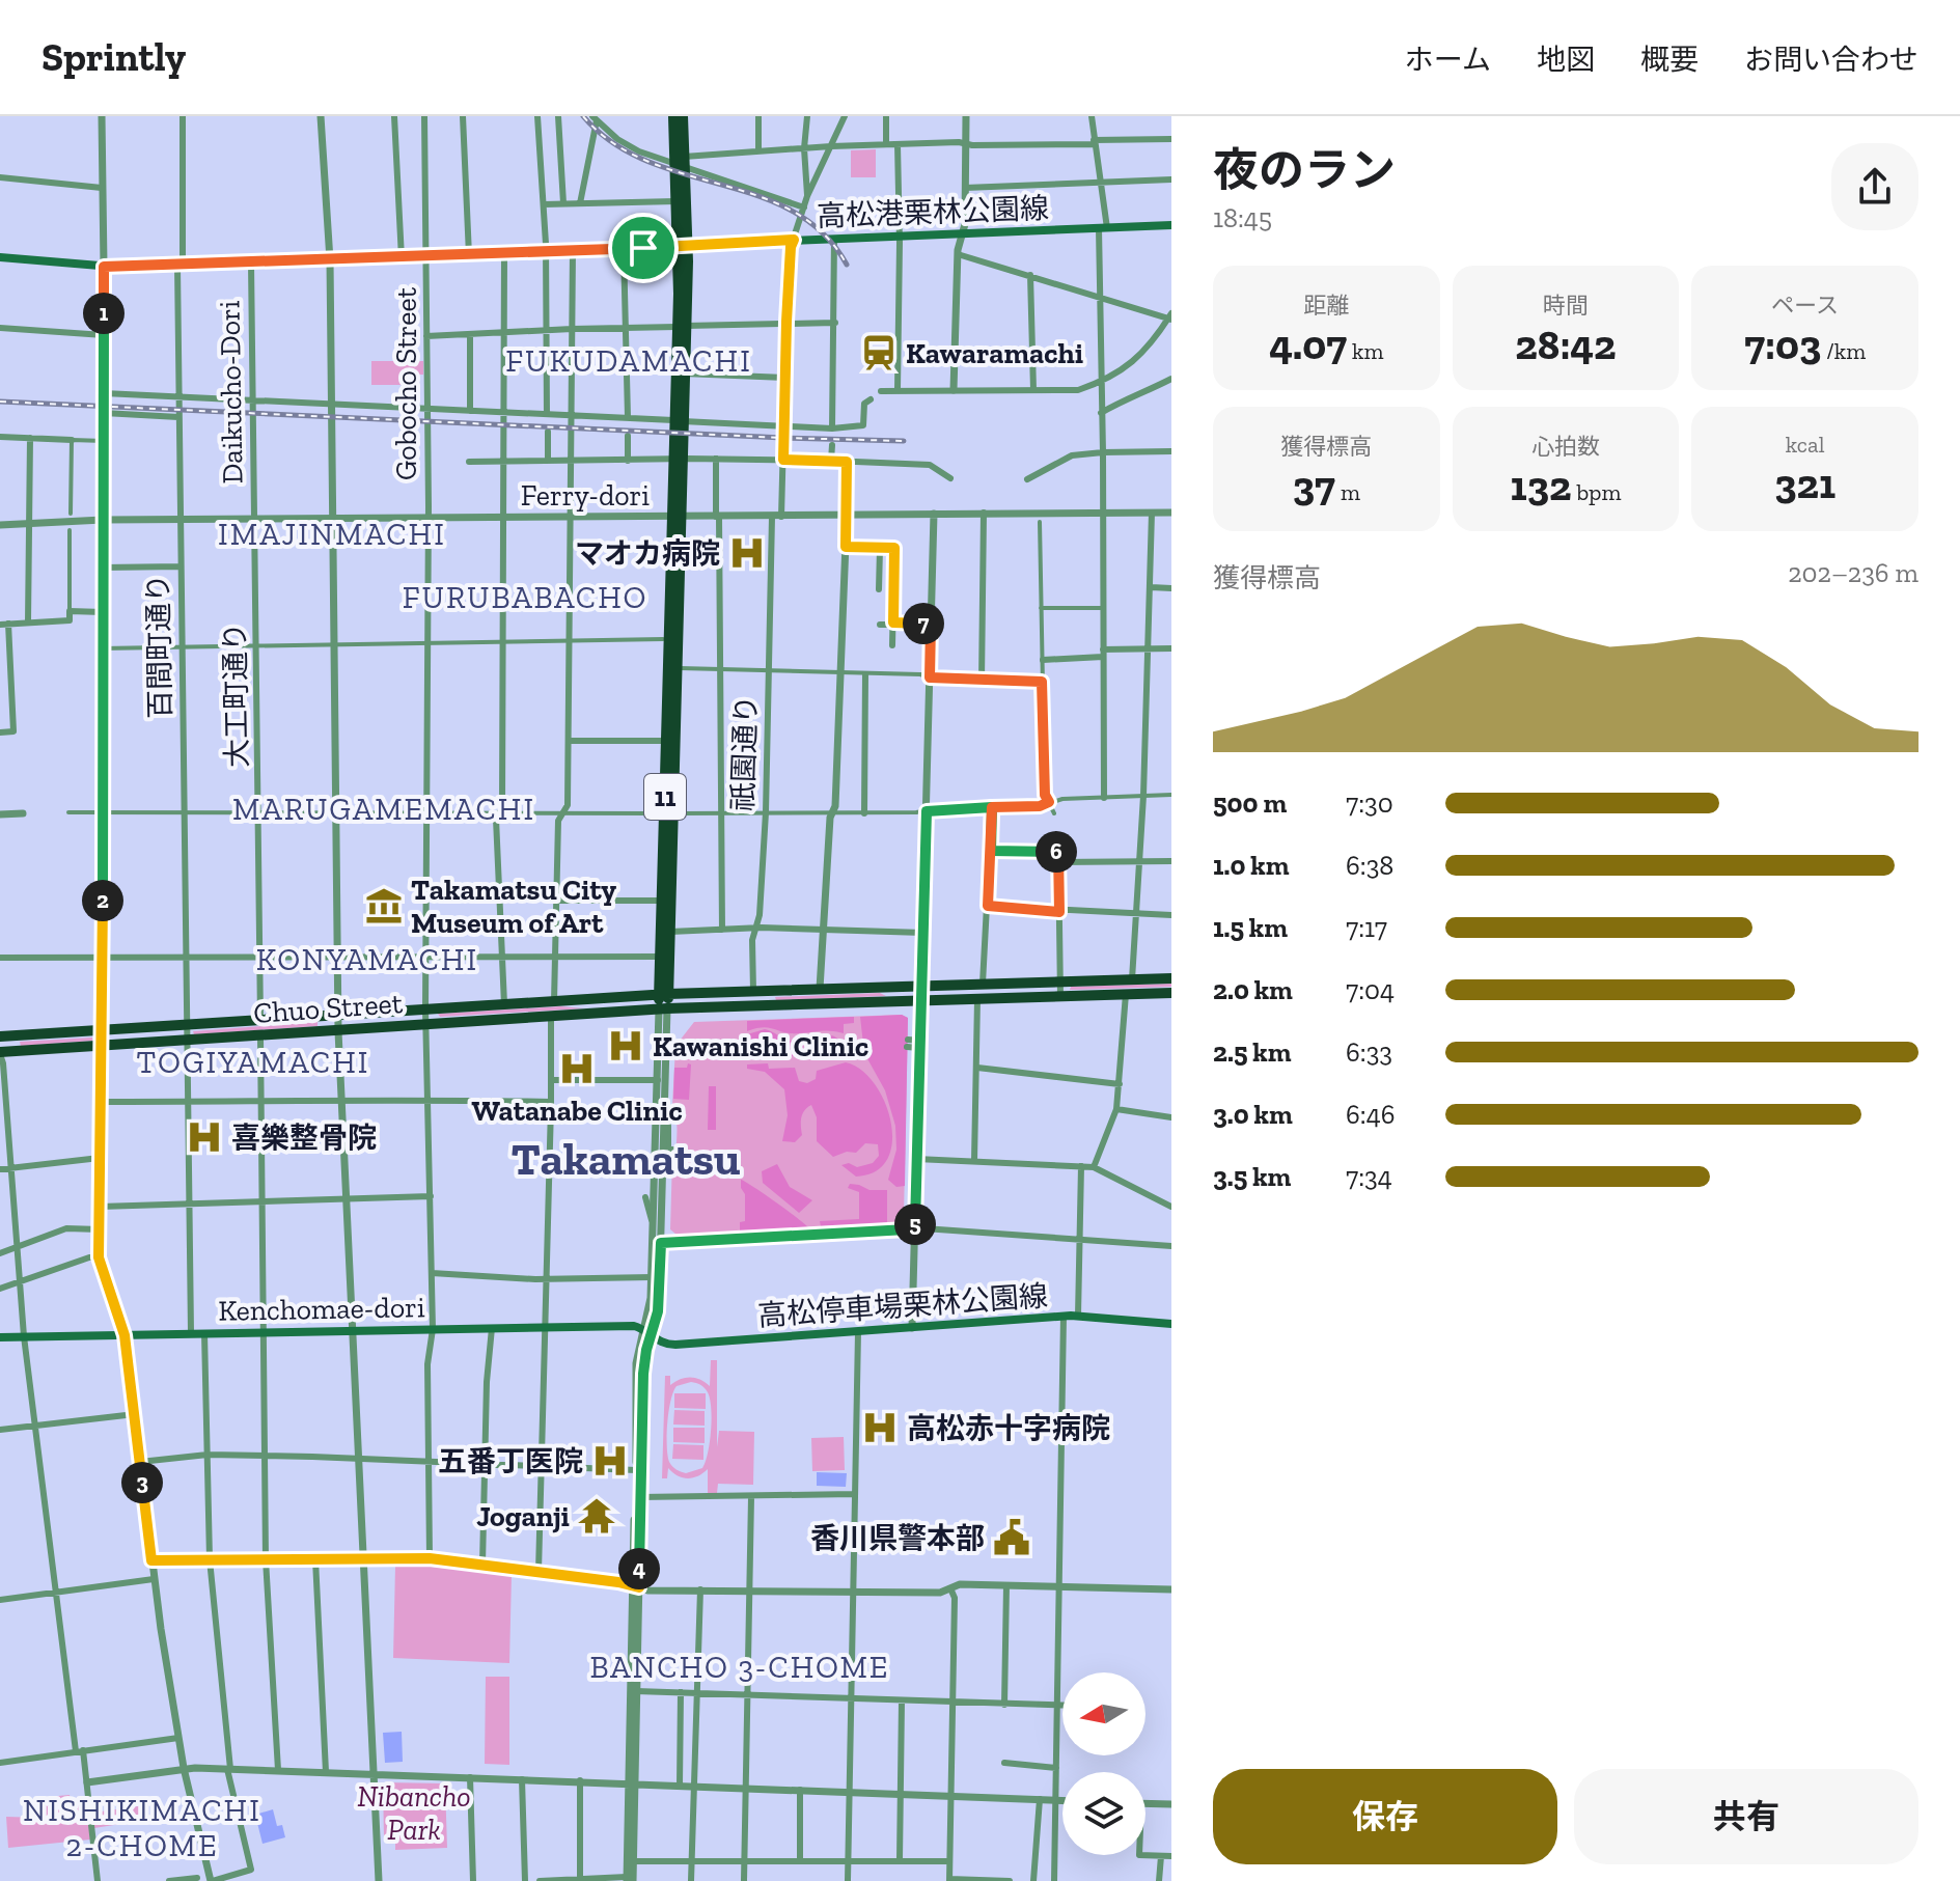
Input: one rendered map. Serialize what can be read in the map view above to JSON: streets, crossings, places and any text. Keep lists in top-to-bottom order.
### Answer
{
  "streets": {
    "highway": ["11", "Chuo Street"],
    "main road": ["高松港栗林公園線", "高松停車場栗林公園線", "Kenchomae-dori"],
    "street": [
      "Gobocho Street",
      "Daikucho-Dori",
      "Ferry-dori",
      "百間町通り",
      "大工町通り",
      "祇園通り"
    ]
  },
  "crossings": [
    ["高松港栗林公園線", "Gobocho Street"],
    ["高松港栗林公園線", "Daikucho-Dori"],
    ["高松港栗林公園線", "百間町通り"],
    ["高松港栗林公園線", "祇園通り"],
    ["高松港栗林公園線", "11"],
    ["Gobocho Street", "Ferry-dori"],
    ["Gobocho Street", "Chuo Street"],
    ["Gobocho Street", "Kenchomae-dori"],
    ["Daikucho-Dori", "Ferry-dori"],
    ["Daikucho-Dori", "大工町通り"],
    ["Ferry-dori", "百間町通り"],
    ["Ferry-dori", "大工町通り"],
    ["Ferry-dori", "祇園通り"],
    ["Ferry-dori", "11"],
    ["百間町通り", "Chuo Street"],
    ["百間町通り", "Kenchomae-dori"],
    ["大工町通り", "Chuo Street"],
    ["祇園通り", "Chuo Street"],
    ["11", "Chuo Street"],
    ["高松停車場栗林公園線", "Kenchomae-dori"]
  ],
  "districts": [
    "FUKUDAMACHI",
    "IMAJINMACHI",
    "FURUBABACHO",
    "MARUGAMEMACHI",
    "KONYAMACHI",
    "TOGIYAMACHI",
    "Takamatsu",
    "BANCHO 3-CHOME",
    "NISHIKIMACHI 2-CHOME"
  ],
  "parks": ["Nibancho Park"],
  "places": {
    "station": ["Kawaramachi"],
    "hospital": [
      "マオカ病院",
      "Kawanishi Clinic",
      "Watanabe Clinic",
      "喜樂整骨院",
      "高松赤十字病院",
      "五番丁医院"
    ],
    "museum": ["Takamatsu City Museum of Art"],
    "temple": ["Joganji"],
    "public building": ["香川県警本部"]
  },
  "north": "left",
  "page": {
    "header": "Sprintly",
    "nav": [
      "ホーム",
      "地図",
      "概要",
      "お問い合わせ"
    ],
    "heading": ["夜のラン", "18:45"],
    "stats": [
      ["距離", "4.07 km"],
      ["時間", "28:42"],
      ["ペース", "7:03 /km"],
      ["獲得標高", "37 m"],
      ["心拍数", "132 bpm"],
      ["kcal", "321"]
    ],
    "pins": [
      "1",
      "7",
      "6",
      "2",
      "5",
      "3",
      "4"
    ],
    "chart": ["獲得標高", "202–236 m"],
    "list": [
      {
        "name": "500 m",
        "note": "7:30"
      },
      {
        "name": "1.0 km",
        "note": "6:38"
      },
      {
        "name": "1.5 km",
        "note": "7:17"
      },
      {
        "name": "2.0 km",
        "note": "7:04"
      },
      {
        "name": "2.5 km",
        "note": "6:33"
      },
      {
        "name": "3.0 km",
        "note": "6:46"
      },
      {
        "name": "3.5 km",
        "note": "7:34"
      }
    ],
    "buttons": ["保存", "共有"]
  }
}
